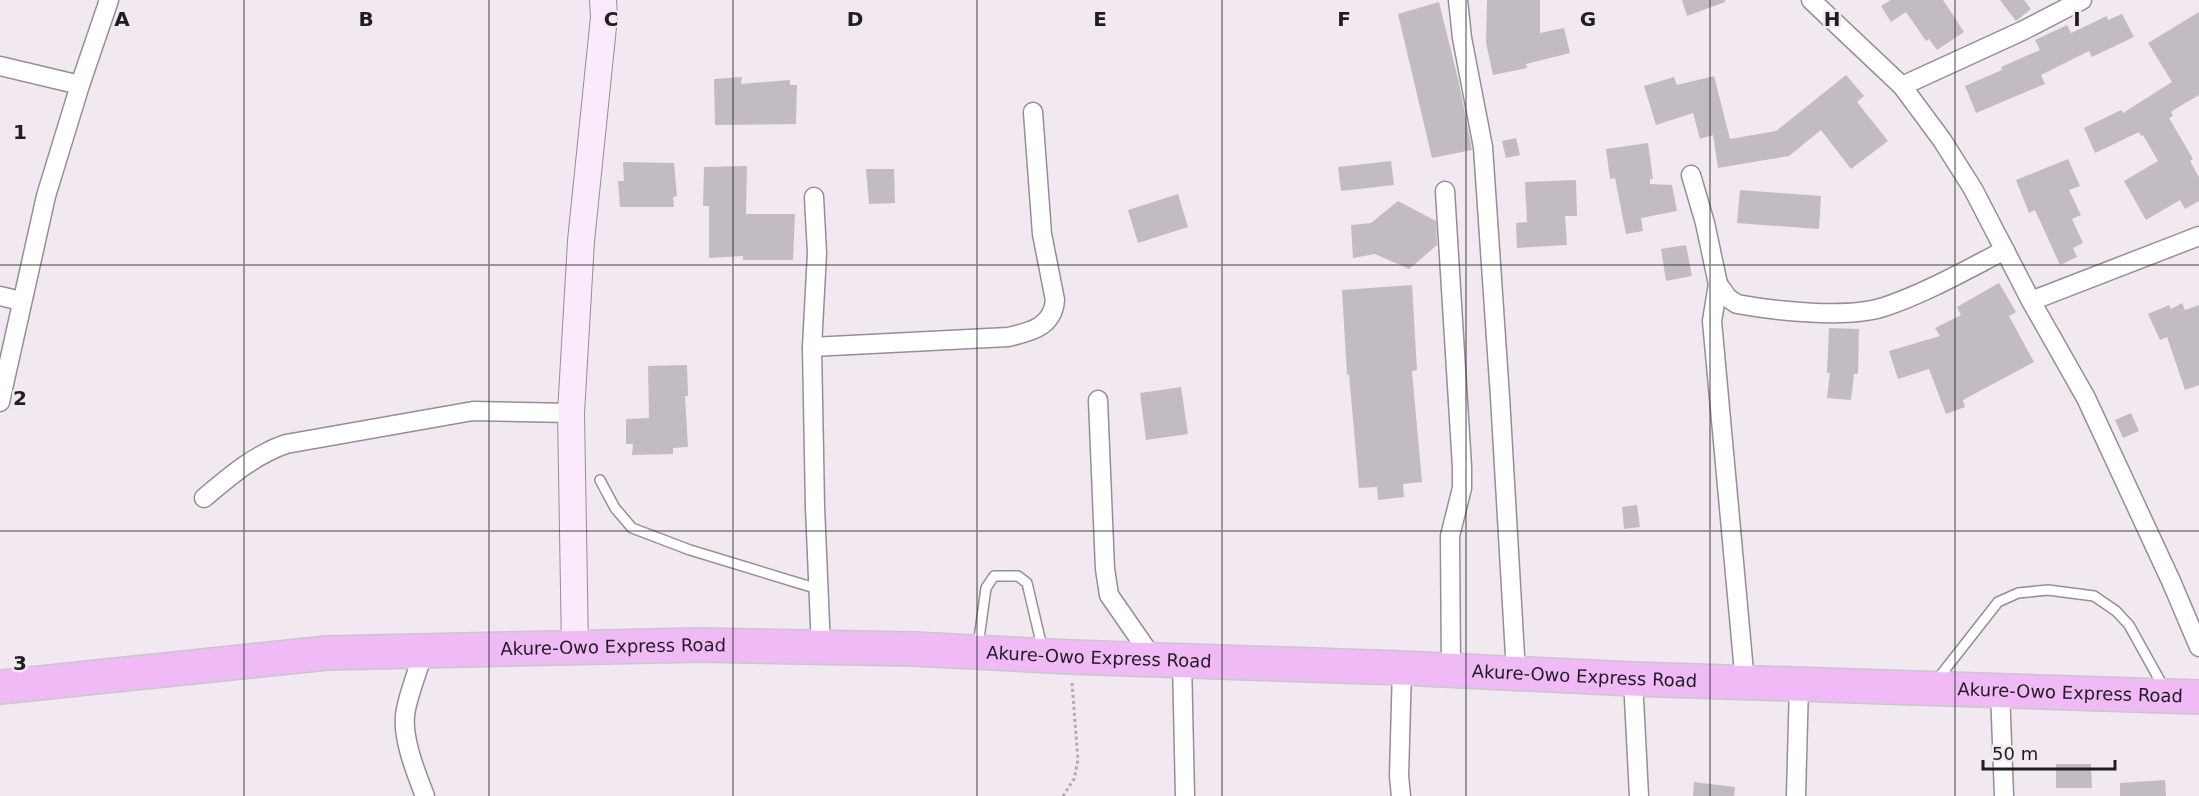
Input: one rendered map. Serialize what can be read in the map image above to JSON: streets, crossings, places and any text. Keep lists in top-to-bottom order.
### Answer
{
  "streets": {
    "highway": ["Akure-Owo Express Road"]
  },
  "scale_bar": "50 m",
  "grid": {
    "columns": [
      "A",
      "B",
      "C",
      "D",
      "E",
      "F",
      "G",
      "H",
      "I"
    ],
    "rows": ["1", "2", "3"]
  }
}
